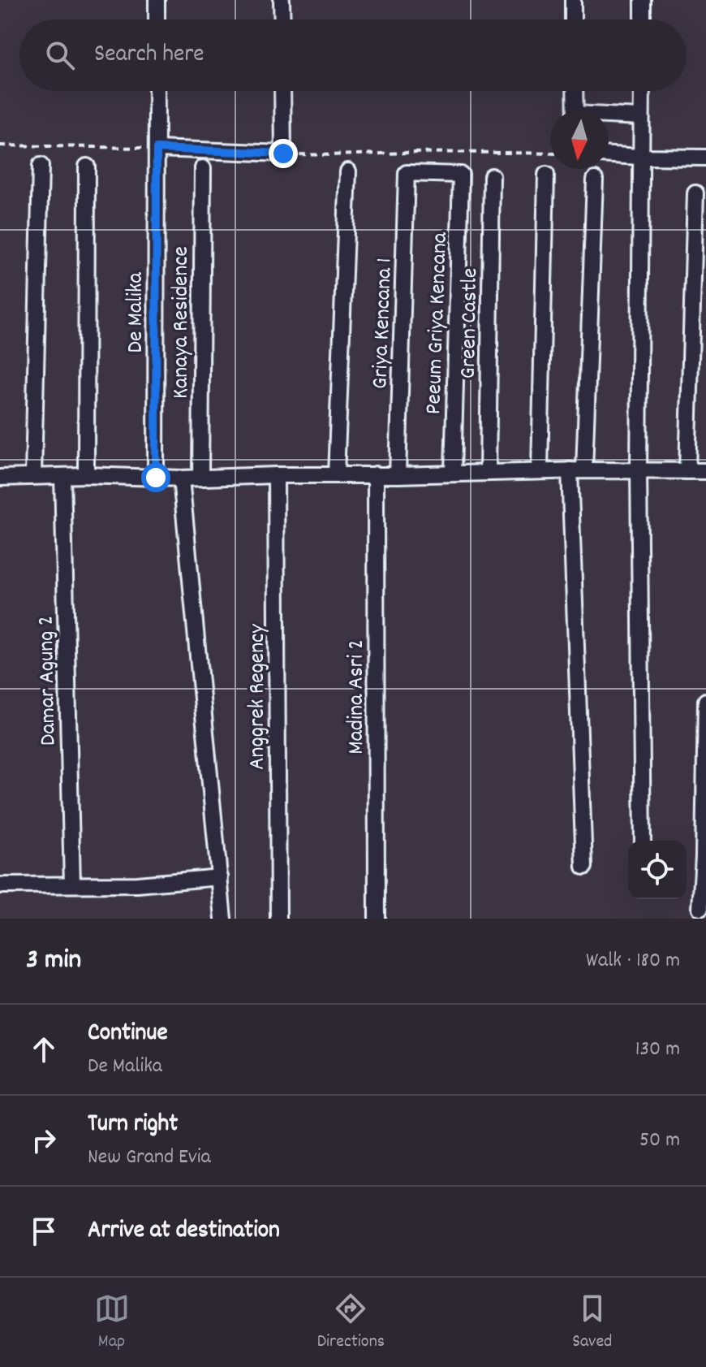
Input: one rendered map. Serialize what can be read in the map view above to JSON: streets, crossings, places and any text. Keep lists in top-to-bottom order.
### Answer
{
  "streets": {
    "street": [
      "De Malika",
      "Kanaya Residence",
      "Griya Kencana 1",
      "Peeum Griya Kencana",
      "Green Castle",
      "Damar Agung 2",
      "Anggrek Regency",
      "Madina Asri 2"
    ]
  },
  "crossings": [
    ["Griya Kencana 1", "Peeum Griya Kencana"]
  ],
  "north": "bottom",
  "page": {
    "search": "Search here",
    "heading": ["3 min", "Walk · 180 m"],
    "list": [
      ["Continue", "De Malika", "130 m"],
      ["Turn right", "New Grand Evia", "50 m"],
      "Arrive at destination"
    ],
    "nav": ["Map", "Directions", "Saved"]
  }
}
